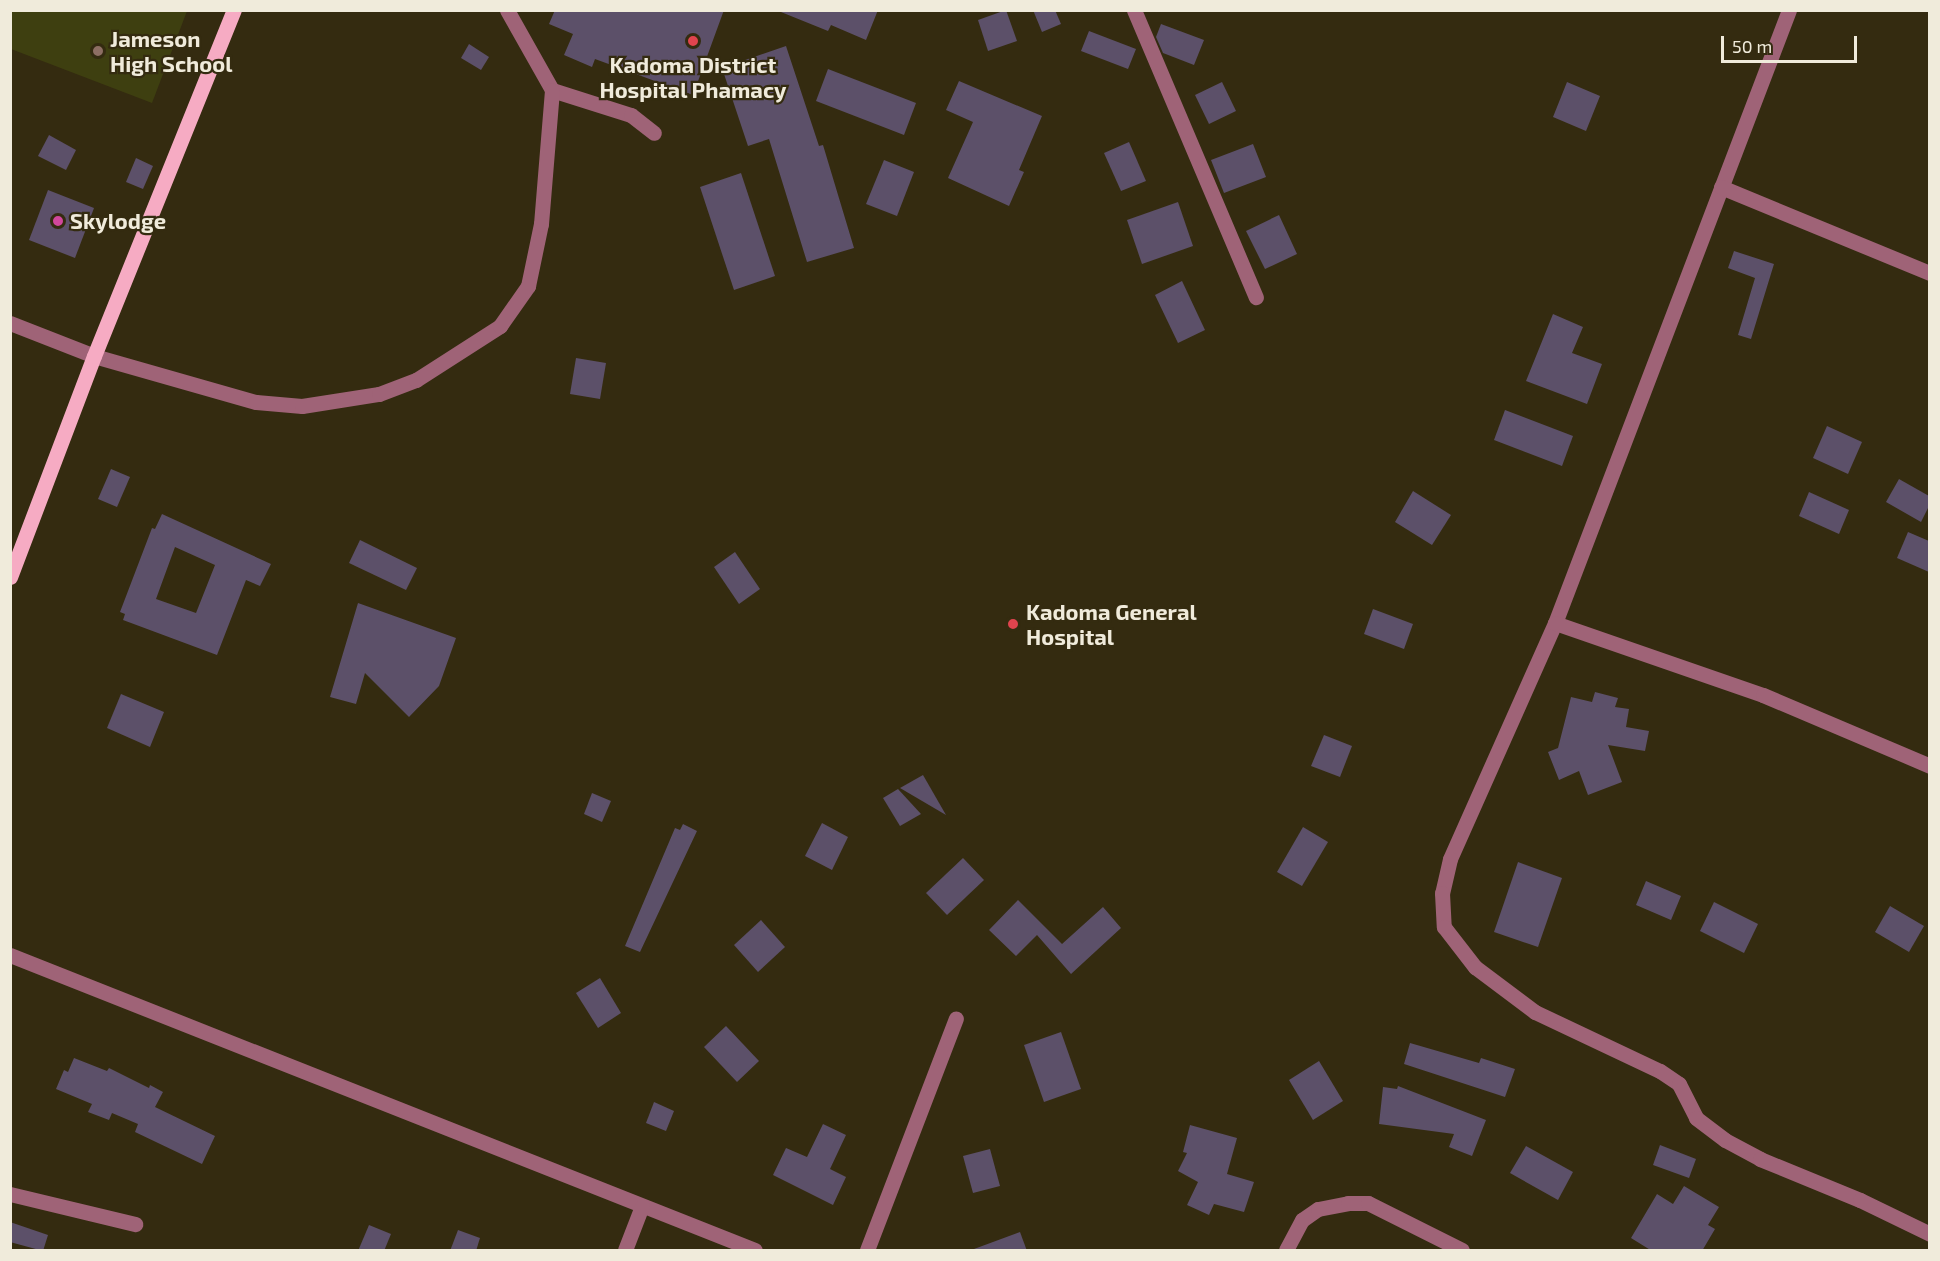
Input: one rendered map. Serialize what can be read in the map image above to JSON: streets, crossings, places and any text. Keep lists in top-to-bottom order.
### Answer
{
  "places": [
    "Kadoma District Hospital Phamacy",
    "Jameson High School",
    "Skylodge",
    "Kadoma General Hospital"
  ],
  "scale_bar": "50 m"
}
